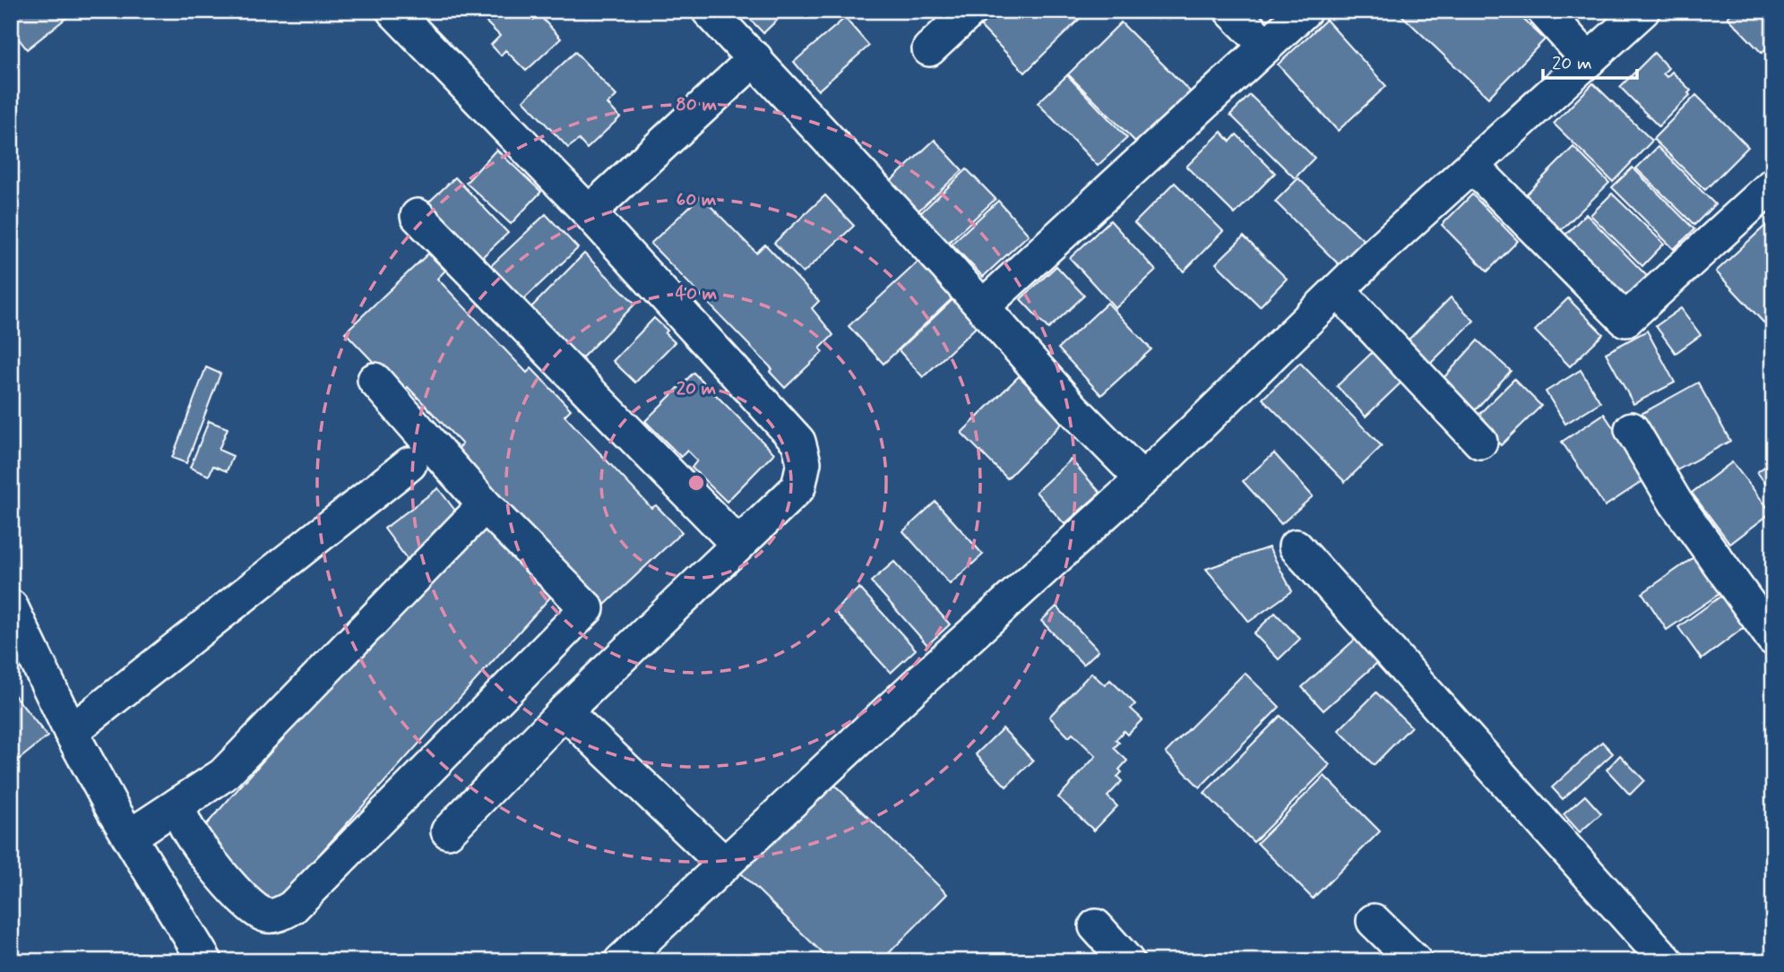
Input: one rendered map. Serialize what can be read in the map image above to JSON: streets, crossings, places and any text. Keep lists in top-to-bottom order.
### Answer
{
  "scale_bar": "20 m",
  "rings": [
    "80 m",
    "60 m",
    "40 m",
    "20 m"
  ]
}
